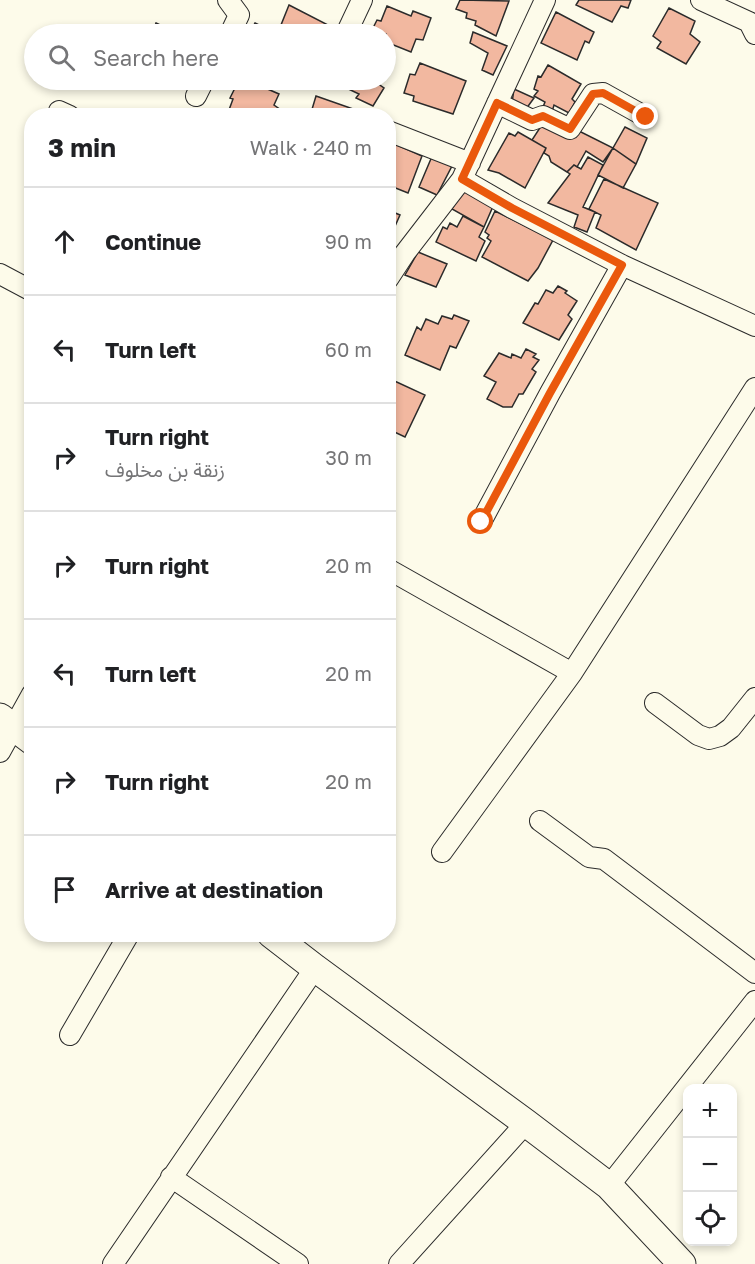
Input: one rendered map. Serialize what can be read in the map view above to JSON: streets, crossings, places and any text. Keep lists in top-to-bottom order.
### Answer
{
  "page": {
    "search": "Search here",
    "heading": ["3 min", "Walk · 240 m"],
    "list": [
      ["Continue", "90 m"],
      ["Turn left", "60 m"],
      ["Turn right", "زنقة بن مخلوف", "30 m"],
      ["Turn right", "20 m"],
      ["Turn left", "20 m"],
      ["Turn right", "20 m"],
      "Arrive at destination"
    ],
    "map_buttons": ["+", "−"]
  }
}
